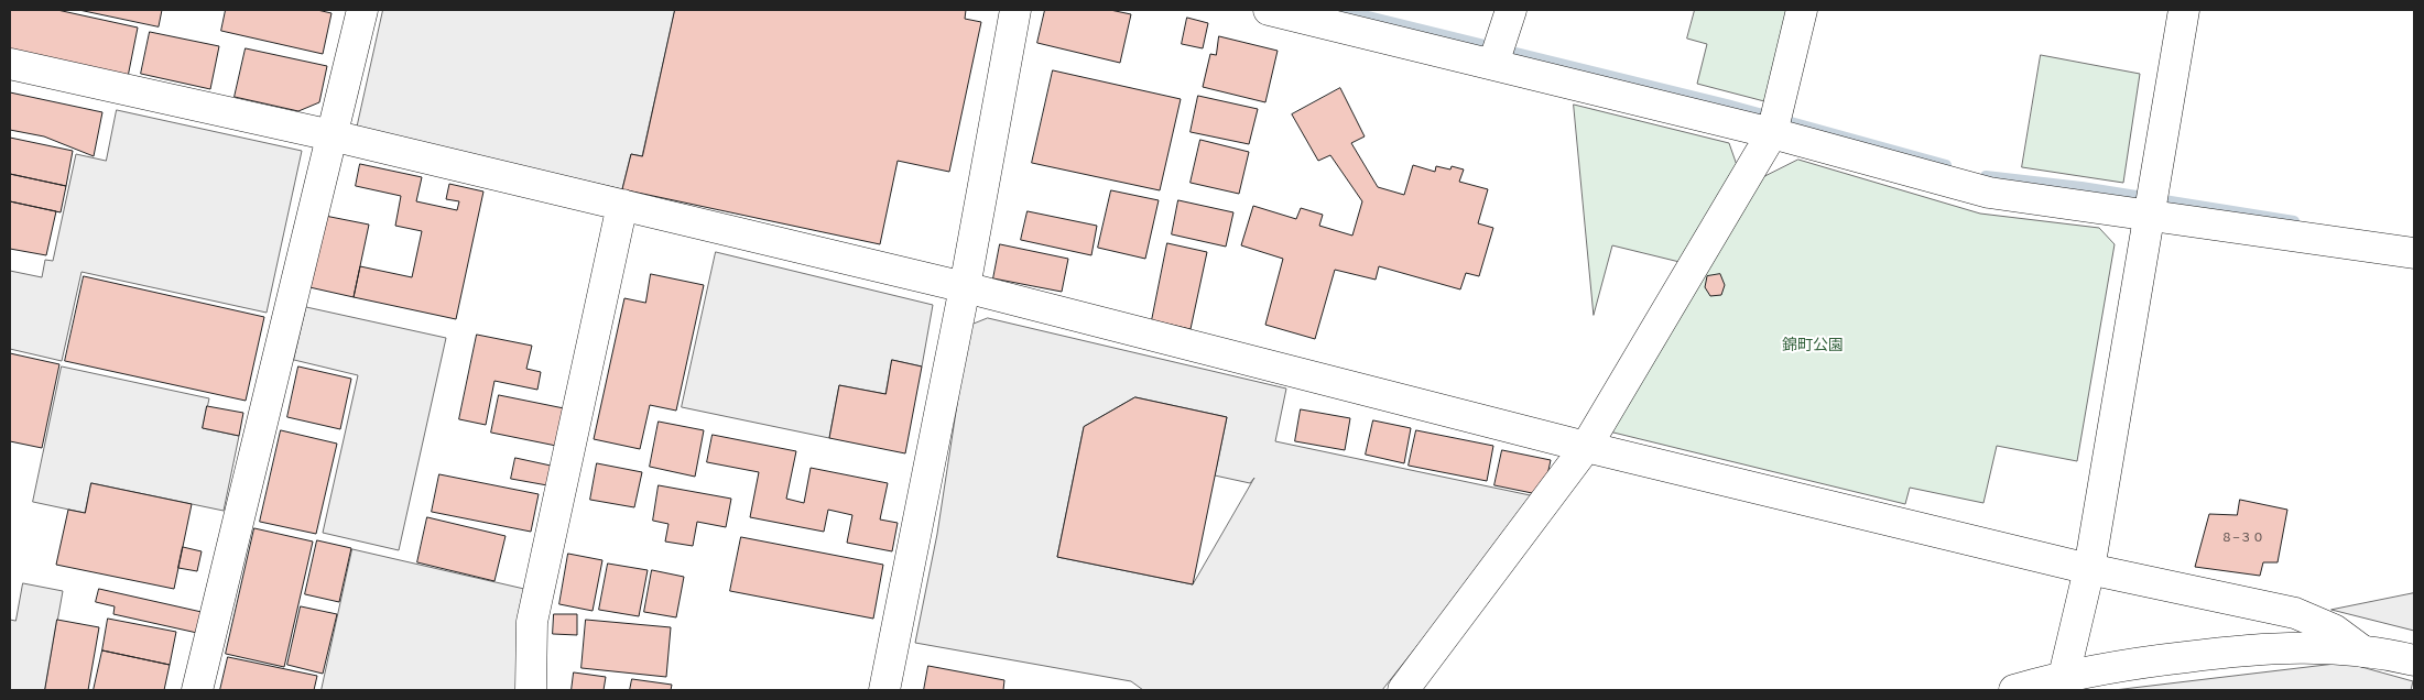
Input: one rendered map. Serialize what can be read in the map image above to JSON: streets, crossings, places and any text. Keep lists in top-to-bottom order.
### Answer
{
  "parks": ["錦町公園"],
  "house_numbers": ["８−３０"]
}
